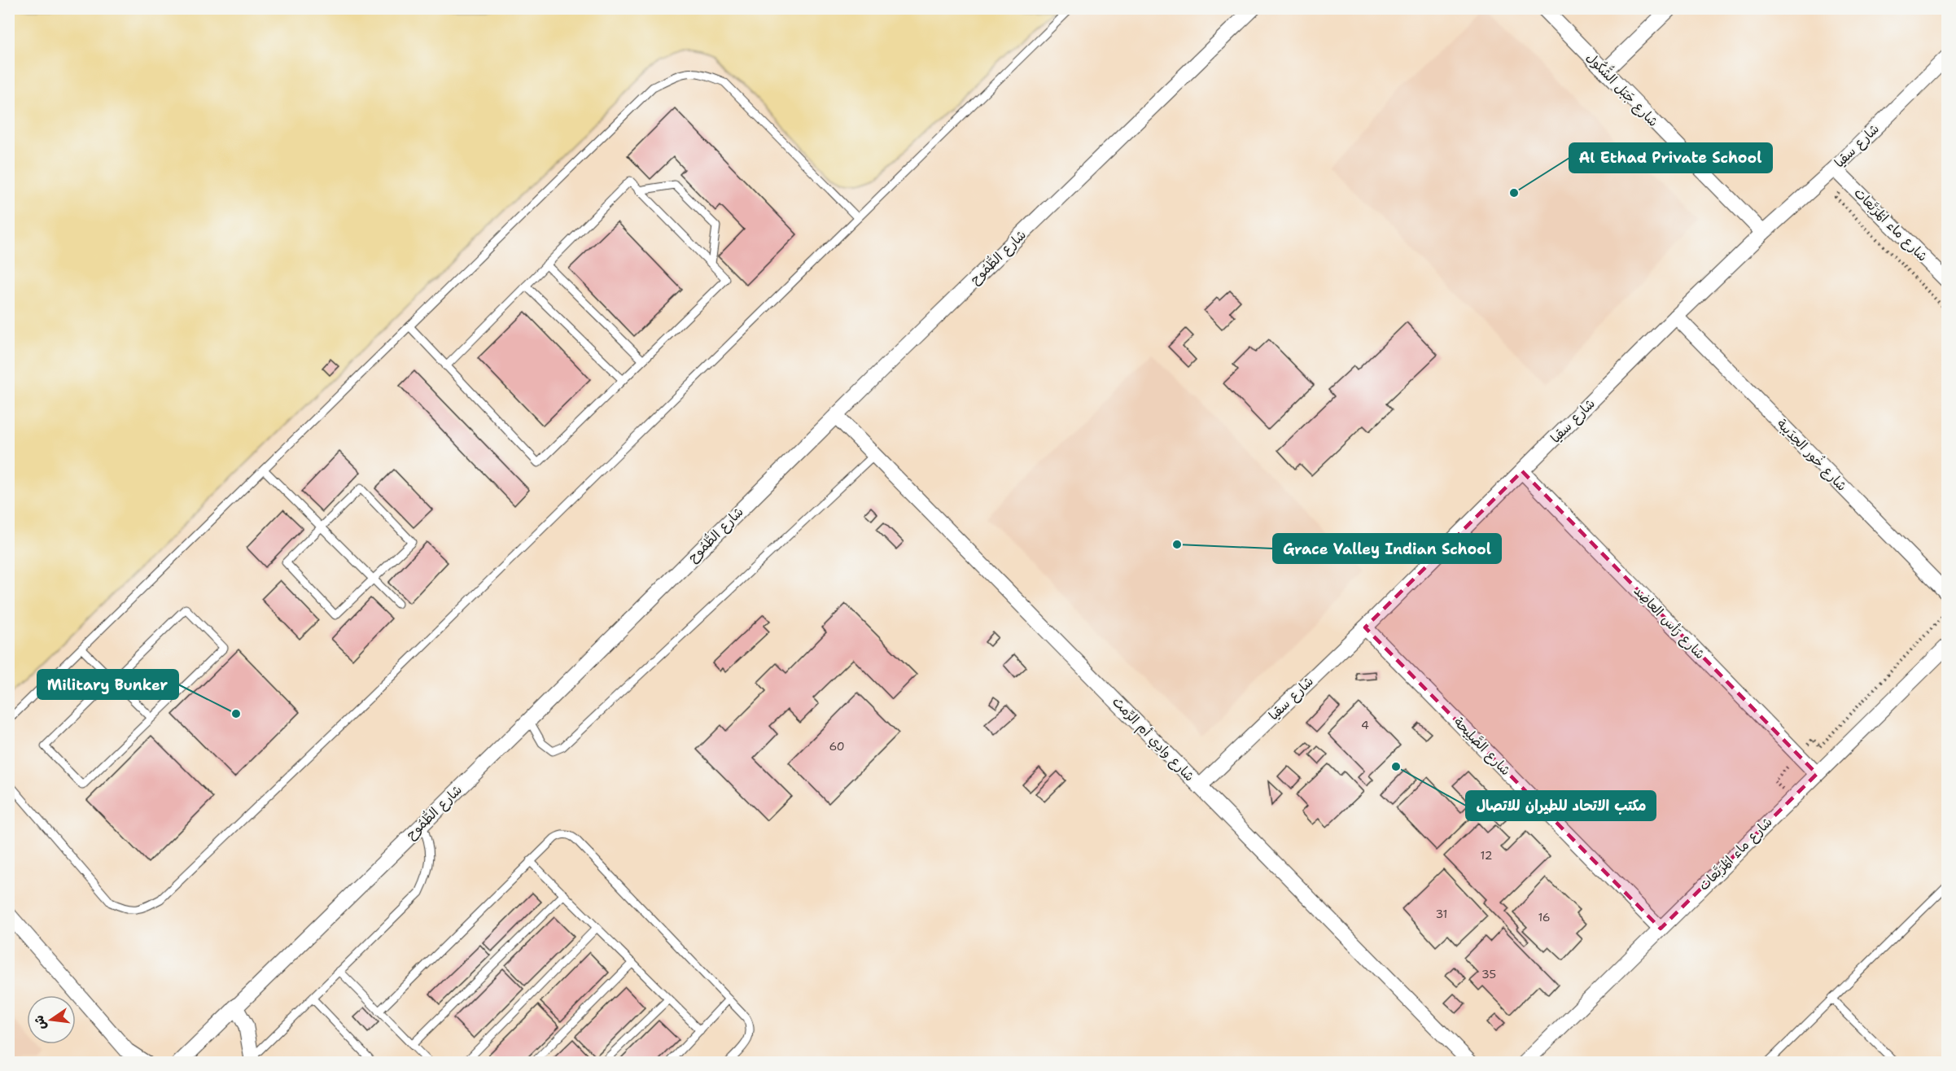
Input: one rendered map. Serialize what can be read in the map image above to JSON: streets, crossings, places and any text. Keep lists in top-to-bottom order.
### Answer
{
  "streets": {
    "street": [
      "شارع جَبَل الشُّكُول",
      "شارع سقيا",
      "شارع ماء المُرَبَّعات",
      "شارع الطُّمُوح",
      "شارع خُور الحِدَيبة",
      "شارع رَأس العاضِد",
      "شارع وادِي أم الرِّمث",
      "شارع الصَّلِيحة"
    ]
  },
  "crossings": [
    ["شارع جَبَل الشُّكُول", "شارع سقيا"],
    ["شارع سقيا", "شارع ماء المُرَبَّعات"],
    ["شارع سقيا", "شارع خُور الحِدَيبة"],
    ["شارع سقيا", "شارع رَأس العاضِد"],
    ["شارع سقيا", "شارع وادِي أم الرِّمث"],
    ["شارع سقيا", "شارع الصَّلِيحة"],
    ["شارع ماء المُرَبَّعات", "شارع رَأس العاضِد"],
    ["شارع ماء المُرَبَّعات", "شارع الصَّلِيحة"],
    ["شارع الطُّمُوح", "شارع وادِي أم الرِّمث"]
  ],
  "places": [
    "Al Ethad Private School",
    "Grace Valley Indian School",
    "Military Bunker",
    "مكتب الاتحاد للطيران للاتصال"
  ],
  "house_numbers": [
    "4",
    "60",
    "12",
    "31",
    "16",
    "35"
  ],
  "north": "left"
}
